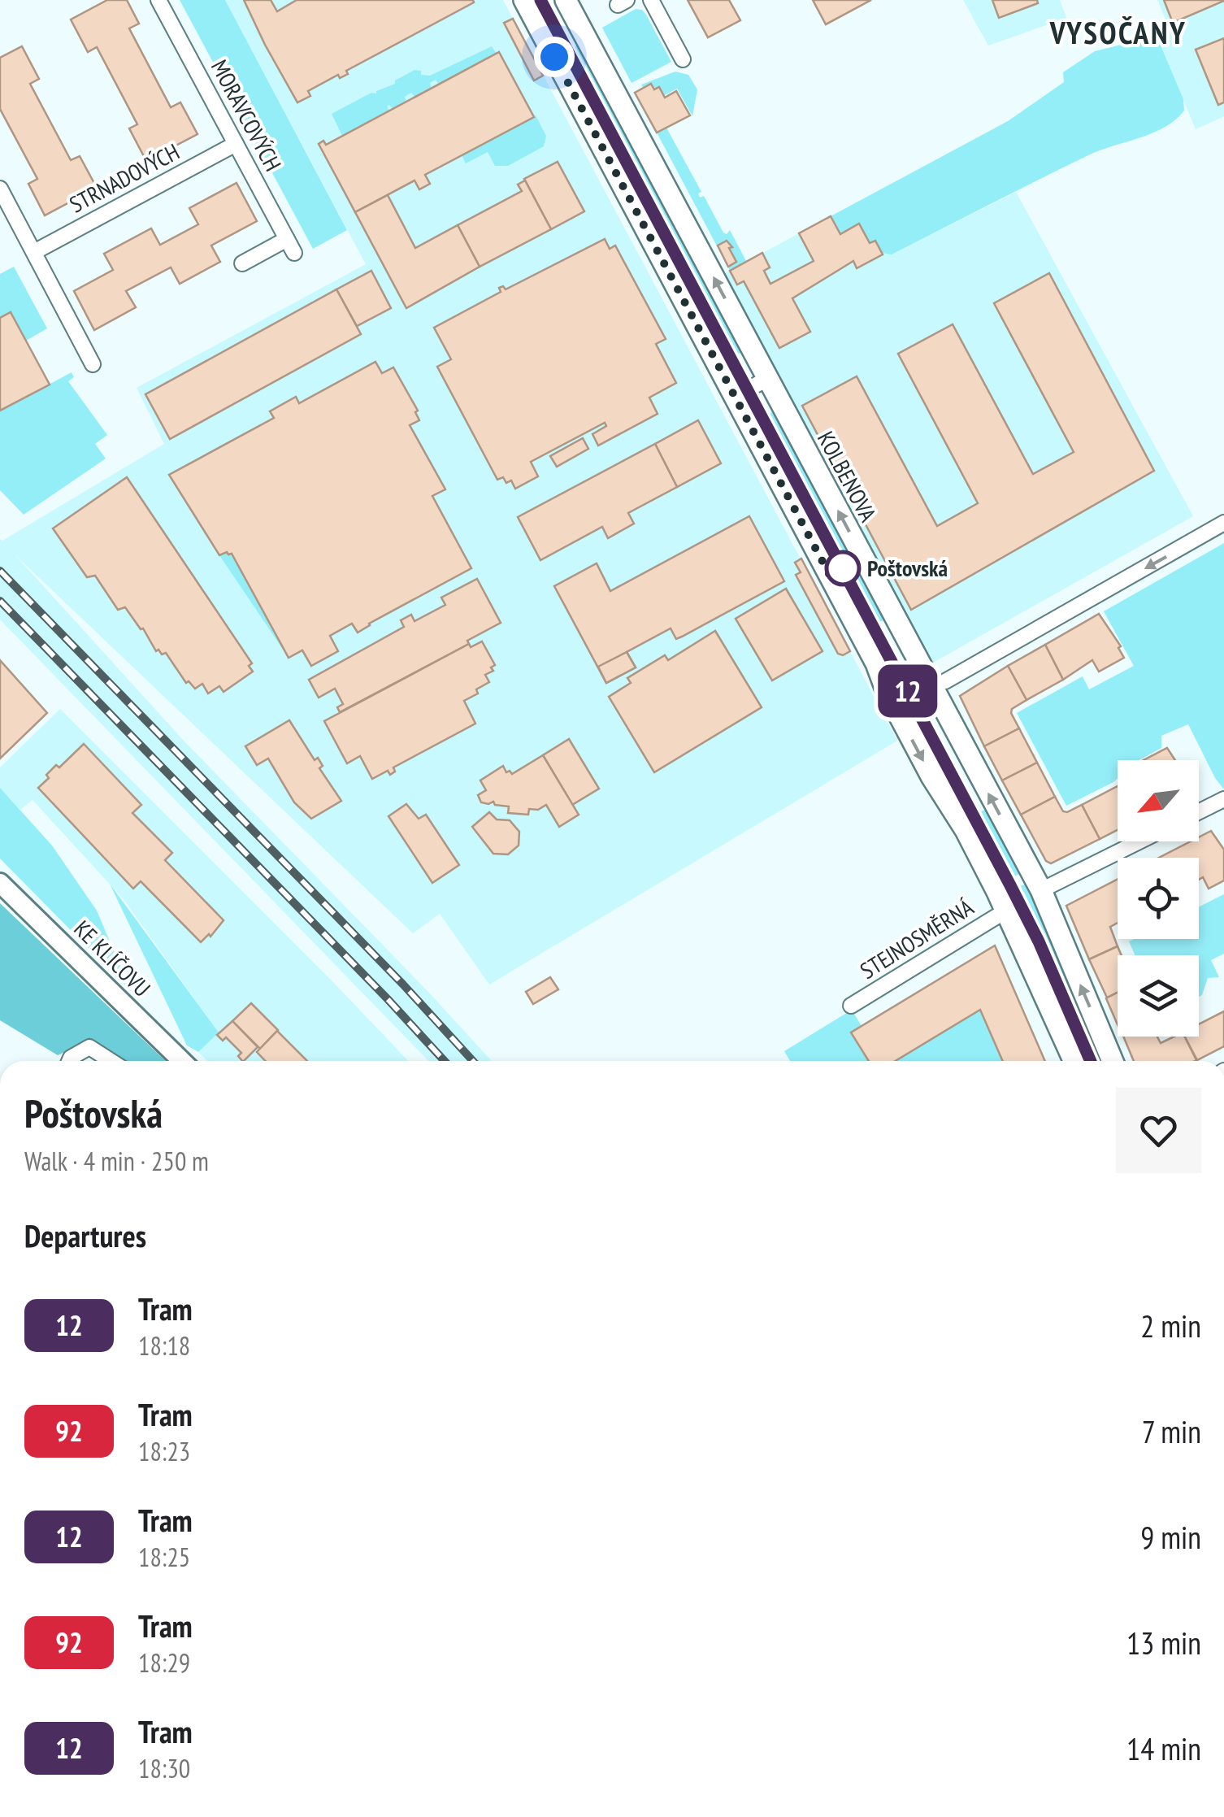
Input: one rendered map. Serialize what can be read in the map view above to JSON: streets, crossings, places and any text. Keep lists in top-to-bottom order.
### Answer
{
  "streets": {
    "main road": ["KOLBENOVA"],
    "street": [
      "MORAVCOVÝCH",
      "STRNADOVÝCH",
      "STEJNOSMĚRNÁ",
      "KE KLÍČOVU"
    ]
  },
  "crossings": [
    ["MORAVCOVÝCH", "STRNADOVÝCH"]
  ],
  "districts": ["VYSOČANY"],
  "places": ["Poštovská"],
  "lines": ["tram line 12"],
  "north": "bottom left",
  "page": {
    "on_map": "12",
    "heading": [
      ["Poštovská", "Walk · 4 min · 250 m"],
      "Departures"
    ],
    "list": [
      {
        "mark": "12",
        "name": "Tram",
        "note": "18:18",
        "value": "2 min"
      },
      {
        "mark": "92",
        "name": "Tram",
        "note": "18:23",
        "value": "7 min"
      },
      {
        "mark": "12",
        "name": "Tram",
        "note": "18:25",
        "value": "9 min"
      },
      {
        "mark": "92",
        "name": "Tram",
        "note": "18:29",
        "value": "13 min"
      },
      {
        "mark": "12",
        "name": "Tram",
        "note": "18:30",
        "value": "14 min"
      }
    ]
  }
}
